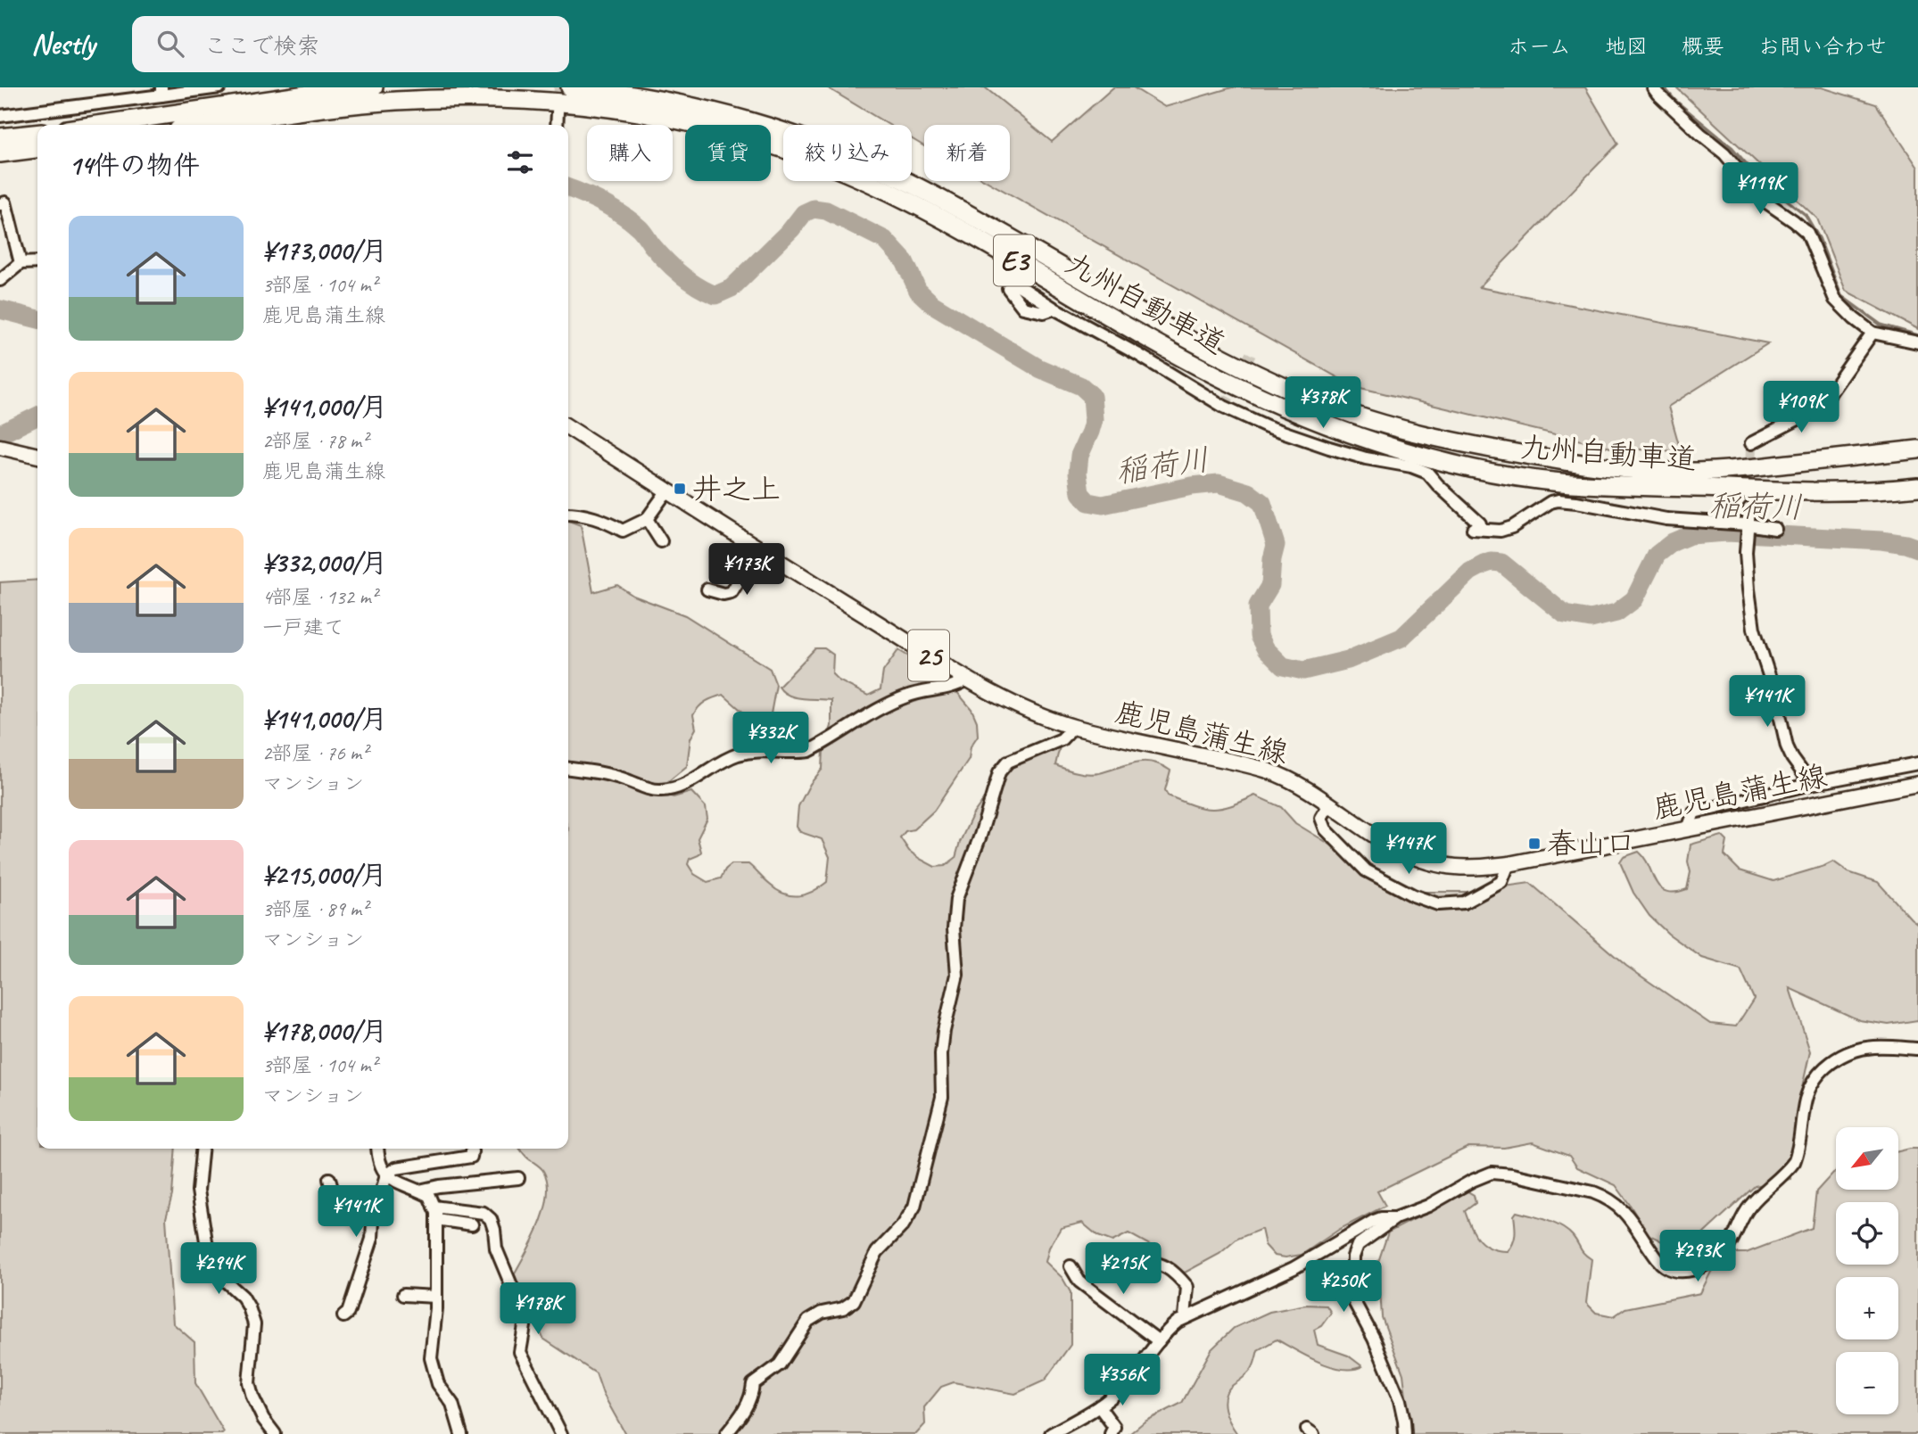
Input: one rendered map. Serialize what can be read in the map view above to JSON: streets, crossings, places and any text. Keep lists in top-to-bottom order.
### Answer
{
  "streets": {
    "highway": ["E3", "九州自動車道"],
    "main road": ["25", "鹿児島蒲生線"]
  },
  "water": ["稲荷川"],
  "places": {
    "transit": ["井之上", "春山口"]
  },
  "north": "bottom left",
  "page": {
    "header": "Nestly",
    "search": "ここで検索",
    "nav": [
      "ホーム",
      "地図",
      "概要",
      "お問い合わせ"
    ],
    "chip": [
      "購入",
      "賃貸",
      "絞り込み",
      "新着"
    ],
    "heading": "14件の物件",
    "price": [
      "¥119K",
      "¥378K",
      "¥109K",
      "¥173K",
      "¥141K",
      "¥332K",
      "¥147K",
      "¥141K",
      "¥293K",
      "¥294K",
      "¥215K",
      "¥250K",
      "¥178K",
      "¥356K"
    ],
    "list": [
      {
        "name": "¥173,000/月",
        "note": "3部屋 · 104 m² · 鹿児島蒲生線"
      },
      {
        "name": "¥141,000/月",
        "note": "2部屋 · 78 m² · 鹿児島蒲生線"
      },
      {
        "name": "¥332,000/月",
        "note": "4部屋 · 132 m² · 一戸建て"
      },
      {
        "name": "¥141,000/月",
        "note": "2部屋 · 76 m² · マンション"
      },
      {
        "name": "¥215,000/月",
        "note": "3部屋 · 89 m² · マンション"
      },
      {
        "name": "¥178,000/月",
        "note": "3部屋 · 104 m² · マンション"
      }
    ],
    "map_buttons": ["+", "−"]
  }
}
